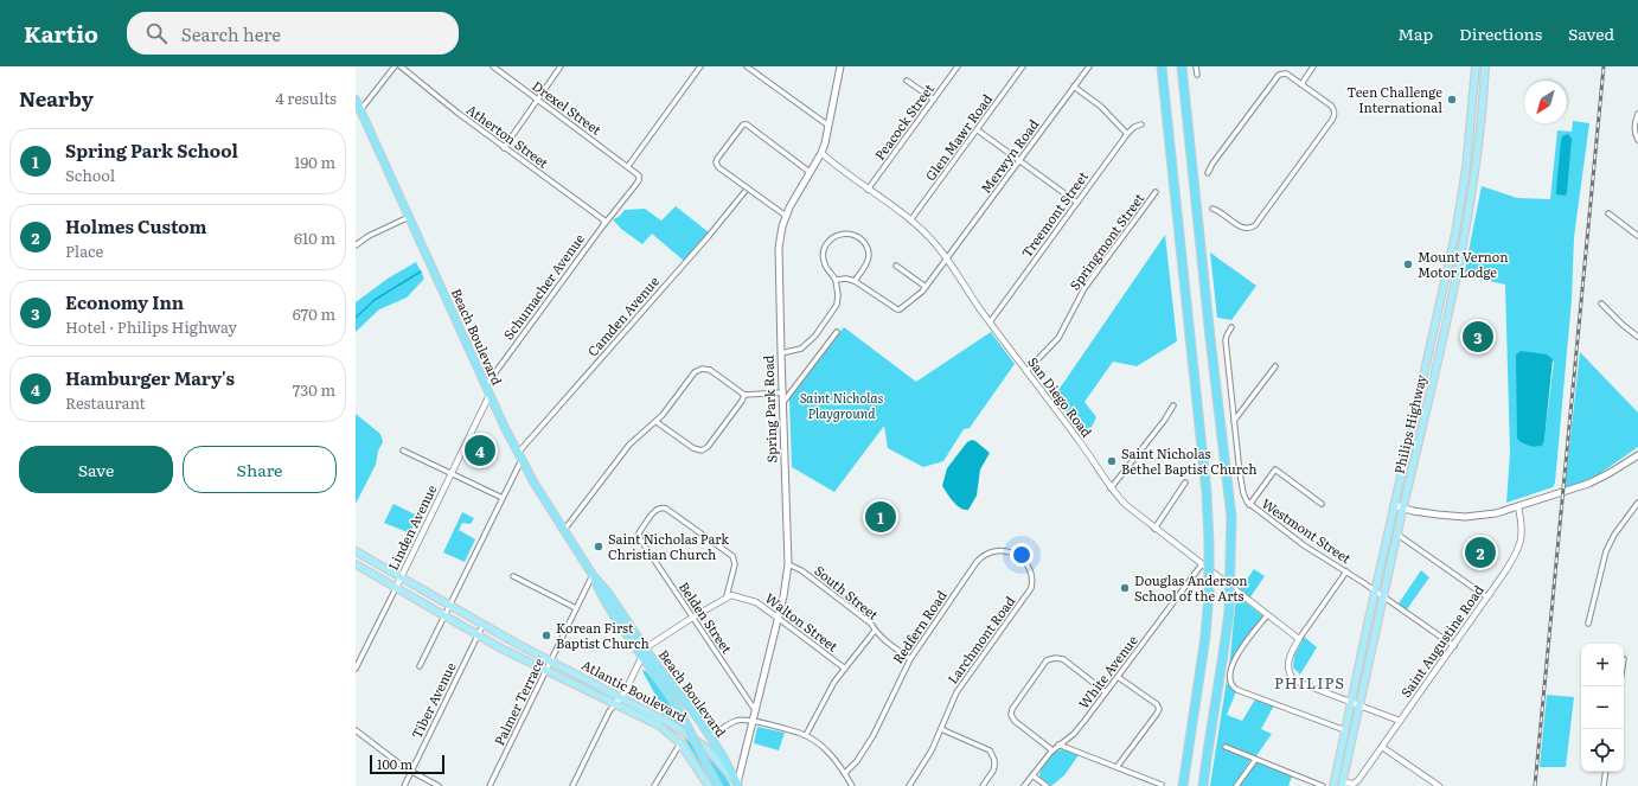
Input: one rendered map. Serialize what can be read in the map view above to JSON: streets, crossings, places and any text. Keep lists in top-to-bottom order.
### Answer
{
  "streets": {
    "highway": ["Beach Boulevard"],
    "main road": ["Spring Park Road", "Philips Highway", "Atlantic Boulevard"],
    "street": [
      "Drexel Street",
      "Peacock Street",
      "Atherton Street",
      "Glen Mawr Road",
      "Merwyn Road",
      "Treemont Street",
      "Springmont Street",
      "Schumacher Avenue",
      "Camden Avenue",
      "San Diego Road",
      "Linden Avenue",
      "Westmont Street",
      "South Street",
      "Belden Street",
      "Walton Street",
      "Redfern Road",
      "Larchmont Road",
      "Saint Augustine Road",
      "White Avenue",
      "Tiber Avenue",
      "Palmer Terrace"
    ]
  },
  "crossings": [
    ["Drexel Street", "Schumacher Avenue"],
    ["Peacock Street", "San Diego Road"],
    ["Atherton Street", "Schumacher Avenue"],
    ["Glen Mawr Road", "San Diego Road"],
    ["Merwyn Road", "San Diego Road"],
    ["Treemont Street", "San Diego Road"],
    ["Springmont Street", "San Diego Road"],
    ["Schumacher Avenue", "Beach Boulevard"],
    ["Camden Avenue", "Beach Boulevard"],
    ["Camden Avenue", "Atlantic Boulevard"],
    ["Beach Boulevard", "Spring Park Road"],
    ["Beach Boulevard", "Linden Avenue"],
    ["Beach Boulevard", "Atlantic Boulevard"],
    ["Beach Boulevard", "Palmer Terrace"],
    ["San Diego Road", "Spring Park Road"],
    ["San Diego Road", "White Avenue"],
    ["Spring Park Road", "South Street"],
    ["Spring Park Road", "Belden Street"],
    ["Spring Park Road", "Walton Street"],
    ["Spring Park Road", "Atlantic Boulevard"],
    ["Philips Highway", "Westmont Street"],
    ["Philips Highway", "Saint Augustine Road"],
    ["Linden Avenue", "Atlantic Boulevard"],
    ["Westmont Street", "Saint Augustine Road"],
    ["South Street", "Redfern Road"],
    ["Belden Street", "Walton Street"],
    ["Redfern Road", "Larchmont Road"],
    ["Atlantic Boulevard", "Tiber Avenue"],
    ["Atlantic Boulevard", "Palmer Terrace"]
  ],
  "districts": ["PHILIPS"],
  "parks": ["Saint Nicholas Playground"],
  "places": [
    "Teen Challenge International",
    "Mount Vernon Motor Lodge",
    "Saint Nicholas Bethel Baptist Church",
    "Saint Nicholas Park Christian Church",
    "Douglas Anderson School of the Arts",
    "Korean First Baptist Church"
  ],
  "scale_bar": "100 m",
  "north": "bottom left",
  "page": {
    "header": "Kartio",
    "search": "Search here",
    "nav": ["Map", "Directions", "Saved"],
    "heading": ["Nearby", "4 results"],
    "list": [
      {
        "mark": "1",
        "name": "Spring Park School",
        "note": "School",
        "value": "190 m"
      },
      {
        "mark": "2",
        "name": "Holmes Custom",
        "note": "Place",
        "value": "610 m"
      },
      {
        "mark": "3",
        "name": "Economy Inn",
        "note": "Hotel · Philips Highway",
        "value": "670 m"
      },
      {
        "mark": "4",
        "name": "Hamburger Mary's",
        "note": "Restaurant",
        "value": "730 m"
      }
    ],
    "pins": [
      "3",
      "4",
      "1",
      "2"
    ],
    "buttons": ["Save", "Share"],
    "map_buttons": ["+", "−"],
    "scale": "100 m"
  }
}
